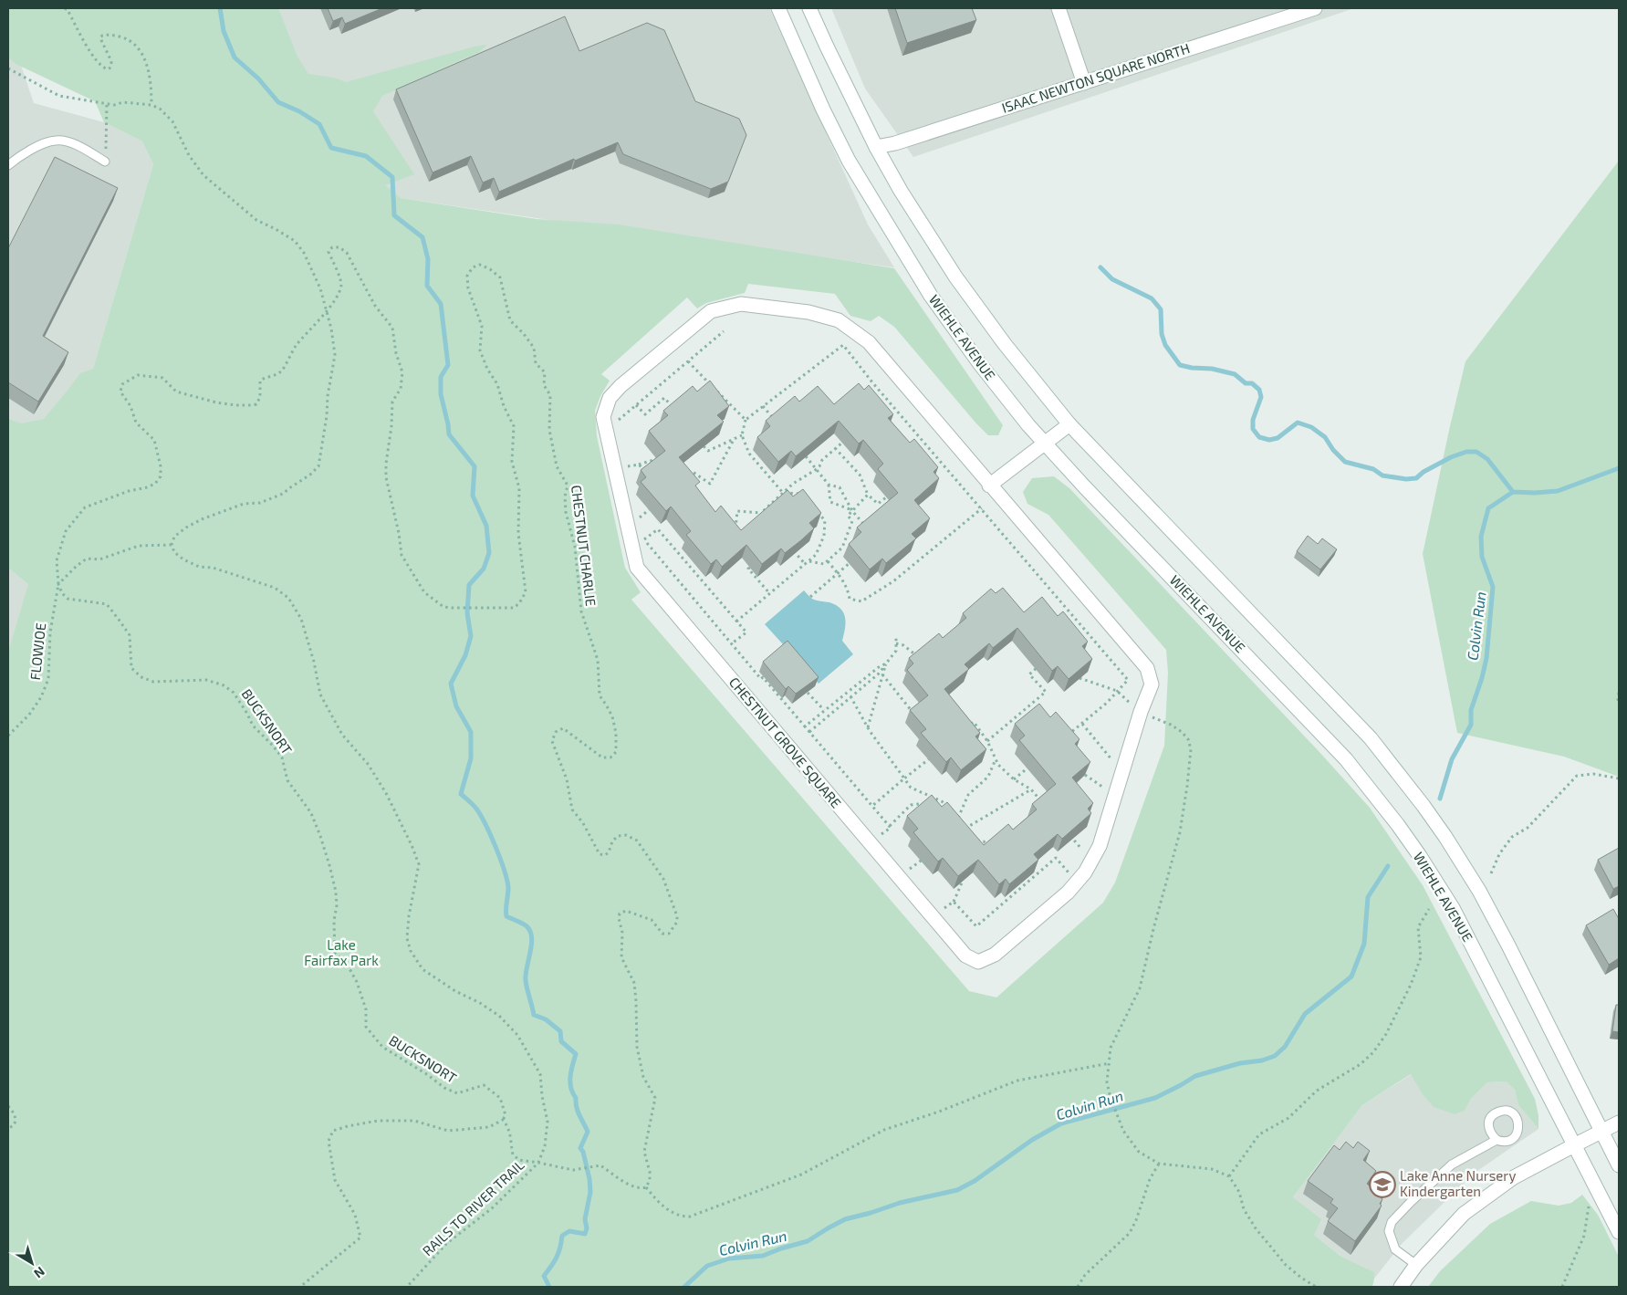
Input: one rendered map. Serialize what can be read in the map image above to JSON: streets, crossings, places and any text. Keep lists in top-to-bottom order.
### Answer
{
  "streets": {
    "main road": ["ISAAC NEWTON SQUARE NORTH", "WIEHLE AVENUE", "CHESTNUT GROVE SQUARE"],
    "path": [
      "CHESTNUT CHARLIE",
      "FLOWJOE",
      "BUCKSNORT",
      "RAILS TO RIVER TRAIL"
    ]
  },
  "crossings": [
    ["CHESTNUT CHARLIE", "FLOWJOE"],
    ["FLOWJOE", "BUCKSNORT"]
  ],
  "water": ["Colvin Run"],
  "parks": ["Lake Fairfax Park"],
  "places": {
    "school or university": ["Lake Anne Nursery Kindergarten"]
  },
  "north": "bottom right"
}
